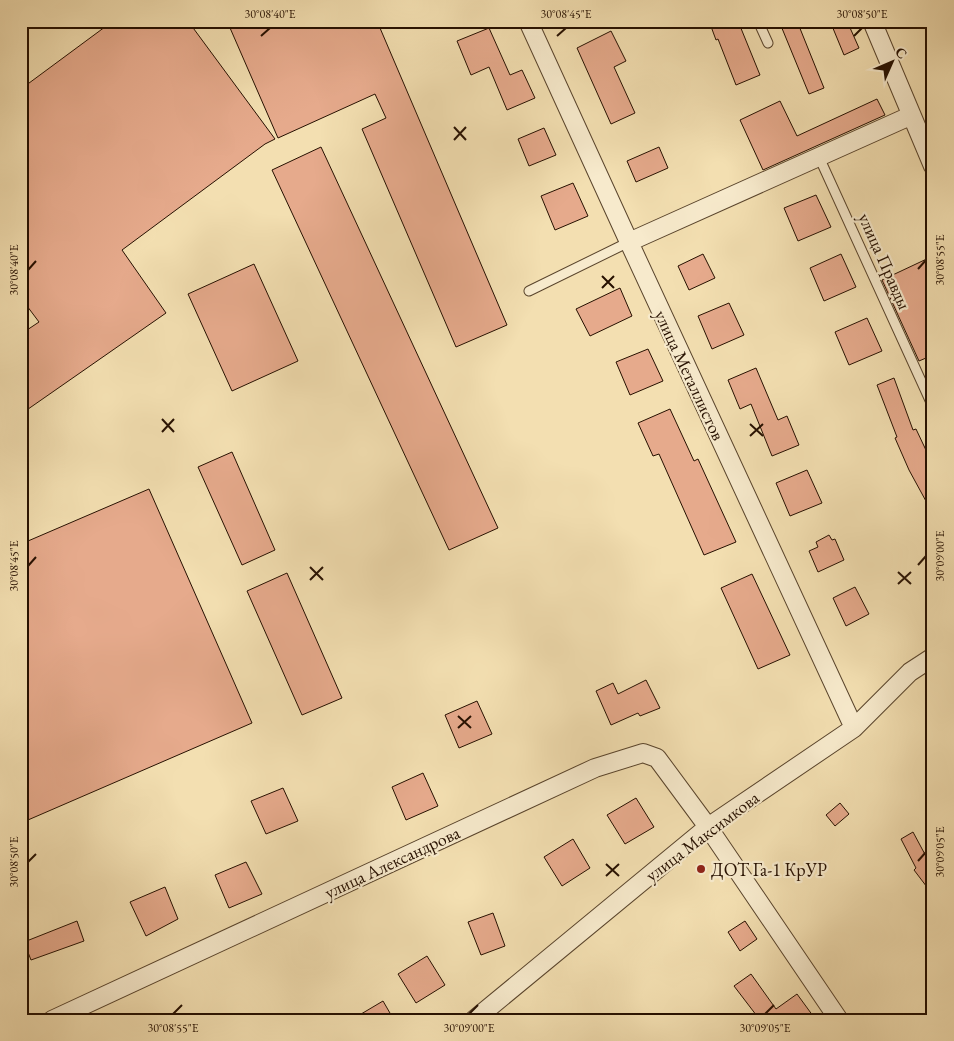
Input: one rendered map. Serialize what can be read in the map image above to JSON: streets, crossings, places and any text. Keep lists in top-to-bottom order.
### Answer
{
  "streets": {
    "street": ["улица Металлистов", "улица Максимкова", "улица Александрова"],
    "lane": ["улица Правды"]
  },
  "crossings": [
    ["улица Металлистов", "улица Максимкова"],
    ["улица Максимкова", "улица Александрова"]
  ],
  "places": ["ДОТ Га-1 КрУР"],
  "north": "top right",
  "coordinates": [
    "30°08'40\"E",
    "30°08'45\"E",
    "30°08'50\"E",
    "30°08'55\"E",
    "30°09'00\"E",
    "30°09'05\"E"
  ]
}
